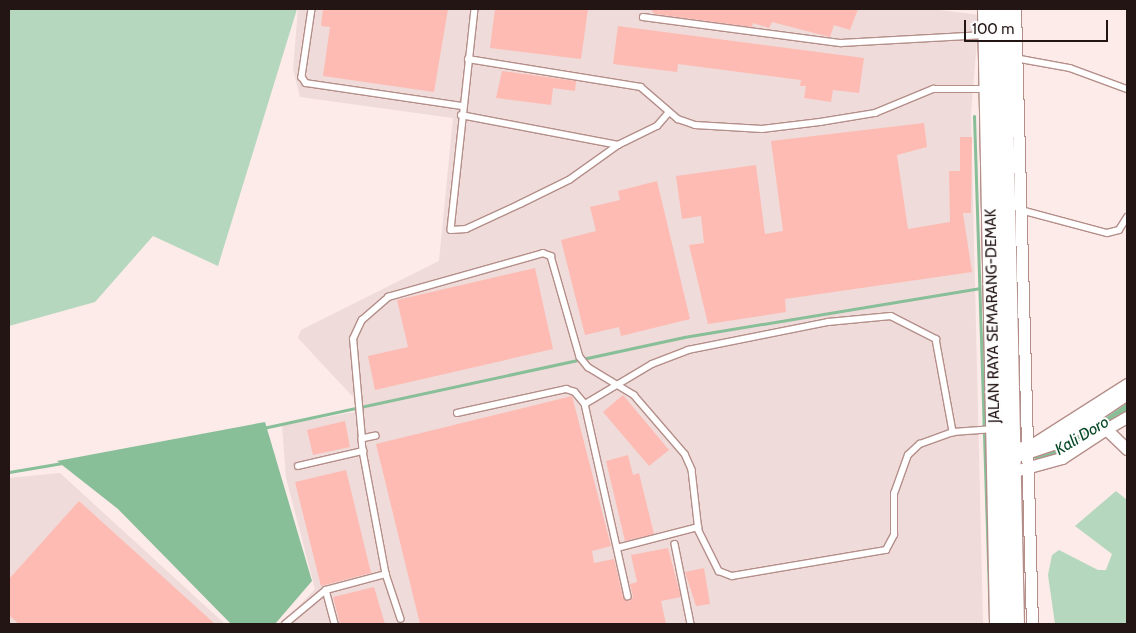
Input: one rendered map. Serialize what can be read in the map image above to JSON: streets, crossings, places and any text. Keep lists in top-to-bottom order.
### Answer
{
  "streets": {
    "highway": ["JALAN RAYA SEMARANG-DEMAK"]
  },
  "water": ["Kali Doro"],
  "scale_bar": "100 m"
}
